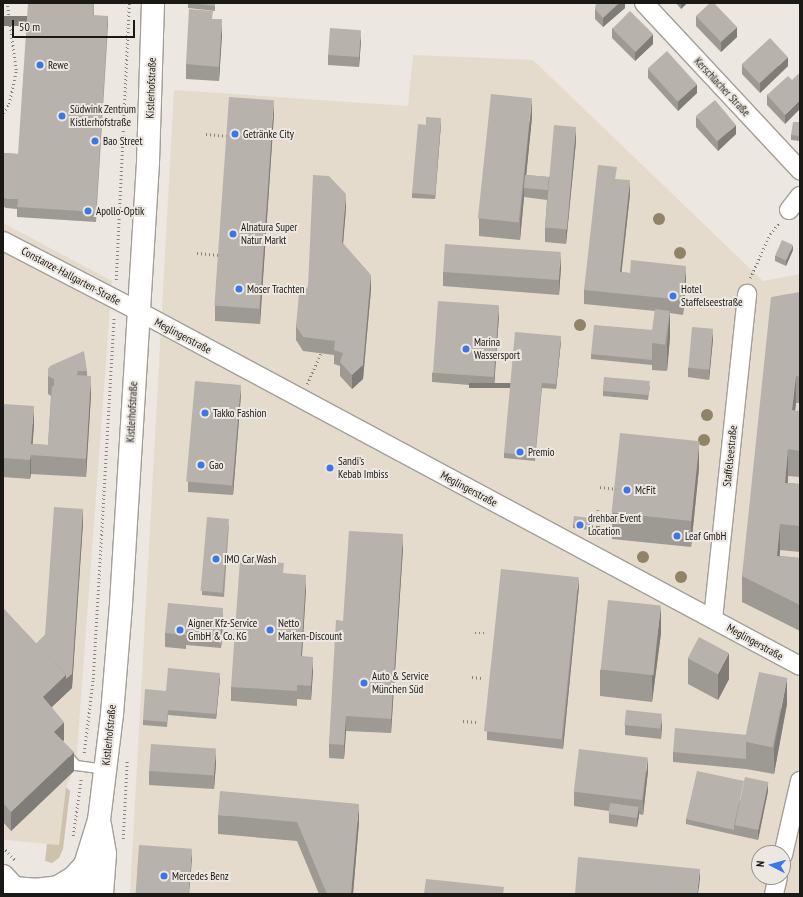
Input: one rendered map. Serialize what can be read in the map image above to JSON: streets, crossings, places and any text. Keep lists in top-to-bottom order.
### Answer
{
  "streets": {
    "street": [
      "Kerschlacher Straße",
      "Kistlerhofstraße",
      "Constanze-Hallgarten-Straße",
      "Meglingerstraße",
      "Staffelseestraße"
    ]
  },
  "crossings": [
    ["Kistlerhofstraße", "Constanze-Hallgarten-Straße"],
    ["Kistlerhofstraße", "Meglingerstraße"],
    ["Constanze-Hallgarten-Straße", "Meglingerstraße"],
    ["Meglingerstraße", "Staffelseestraße"]
  ],
  "places": [
    "Rewe",
    "Südwink Zentrum Kistlerhofstraße",
    "Getränke City",
    "Bao Street",
    "Apollo-Optik",
    "Alnatura Super Natur Markt",
    "Moser Trachten",
    "Hotel Staffelseestraße",
    "Marina Wassersport",
    "Takko Fashion",
    "Premio",
    "Gao",
    "Sandi's Kebab Imbiss",
    "McFit",
    "drehbar Event Location",
    "Leaf GmbH",
    "IMO Car Wash",
    "Aigner Kfz-Service GmbH & Co. KG",
    "Netto Marken-Discount",
    "Auto & Service München Süd",
    "Mercedes Benz"
  ],
  "scale_bar": "50 m",
  "north": "left"
}
